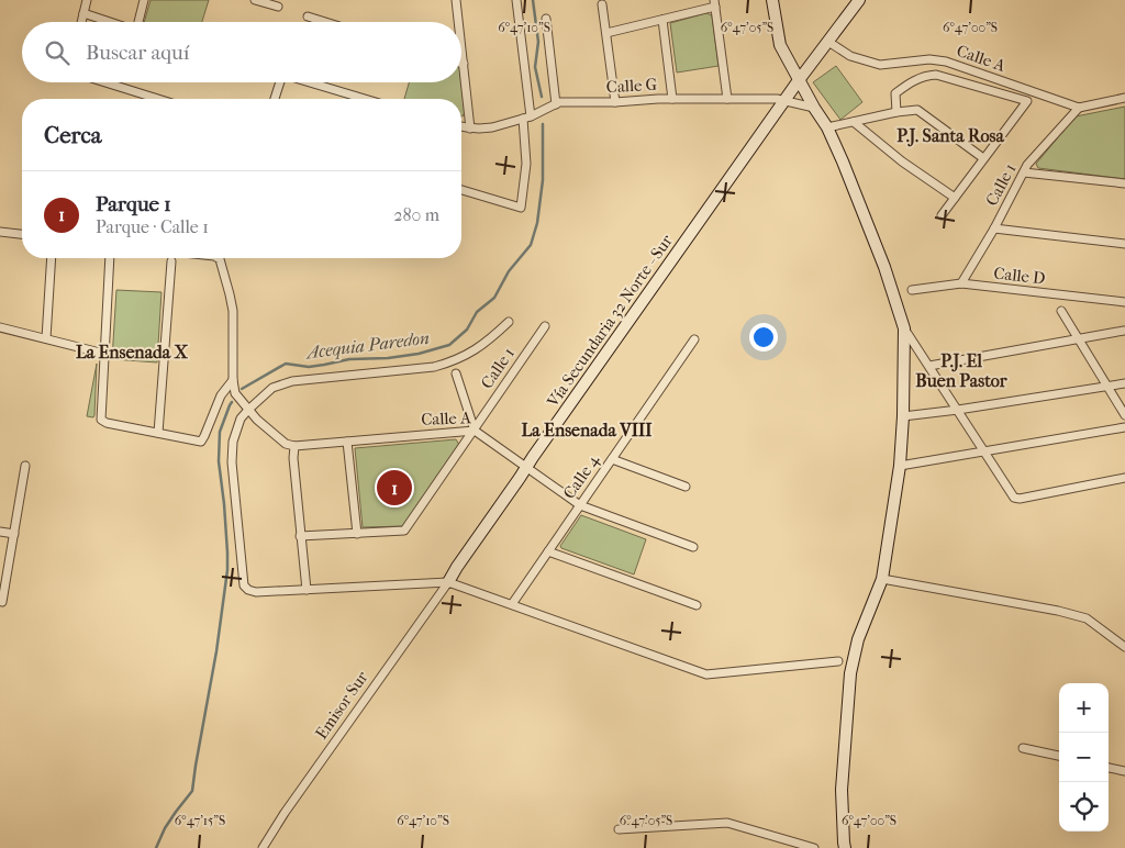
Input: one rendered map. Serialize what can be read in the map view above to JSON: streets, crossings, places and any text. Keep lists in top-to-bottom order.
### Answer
{
  "streets": {
    "street": [
      "Calle A",
      "Calle G",
      "Calle 1",
      "Calle D",
      "Vía Secundaria 32 Norte - Sur",
      "Calle 4",
      "Emisor Sur"
    ]
  },
  "crossings": [
    ["Calle A", "Calle 1"],
    ["Calle A", "Vía Secundaria 32 Norte - Sur"],
    ["Calle A", "Calle 4"],
    ["Calle G", "Vía Secundaria 32 Norte - Sur"],
    ["Calle 1", "Calle D"],
    ["Vía Secundaria 32 Norte - Sur", "Emisor Sur"]
  ],
  "districts": [
    "P.J. Santa Rosa",
    "La Ensenada X",
    "P.J. El Buen Pastor",
    "La Ensenada VIII"
  ],
  "water": ["Acequia Paredon"],
  "page": {
    "search": "Buscar aquí",
    "heading": "Cerca",
    "list": [
      {
        "mark": "1",
        "name": "Parque 1",
        "note": "Parque · Calle 1",
        "value": "280 m"
      }
    ],
    "pins": "1",
    "map_buttons": ["+", "−"]
  },
  "coordinates": [
    "6°47'10\"S",
    "6°47'05\"S",
    "6°47'00\"S",
    "6°47'15\"S"
  ]
}
